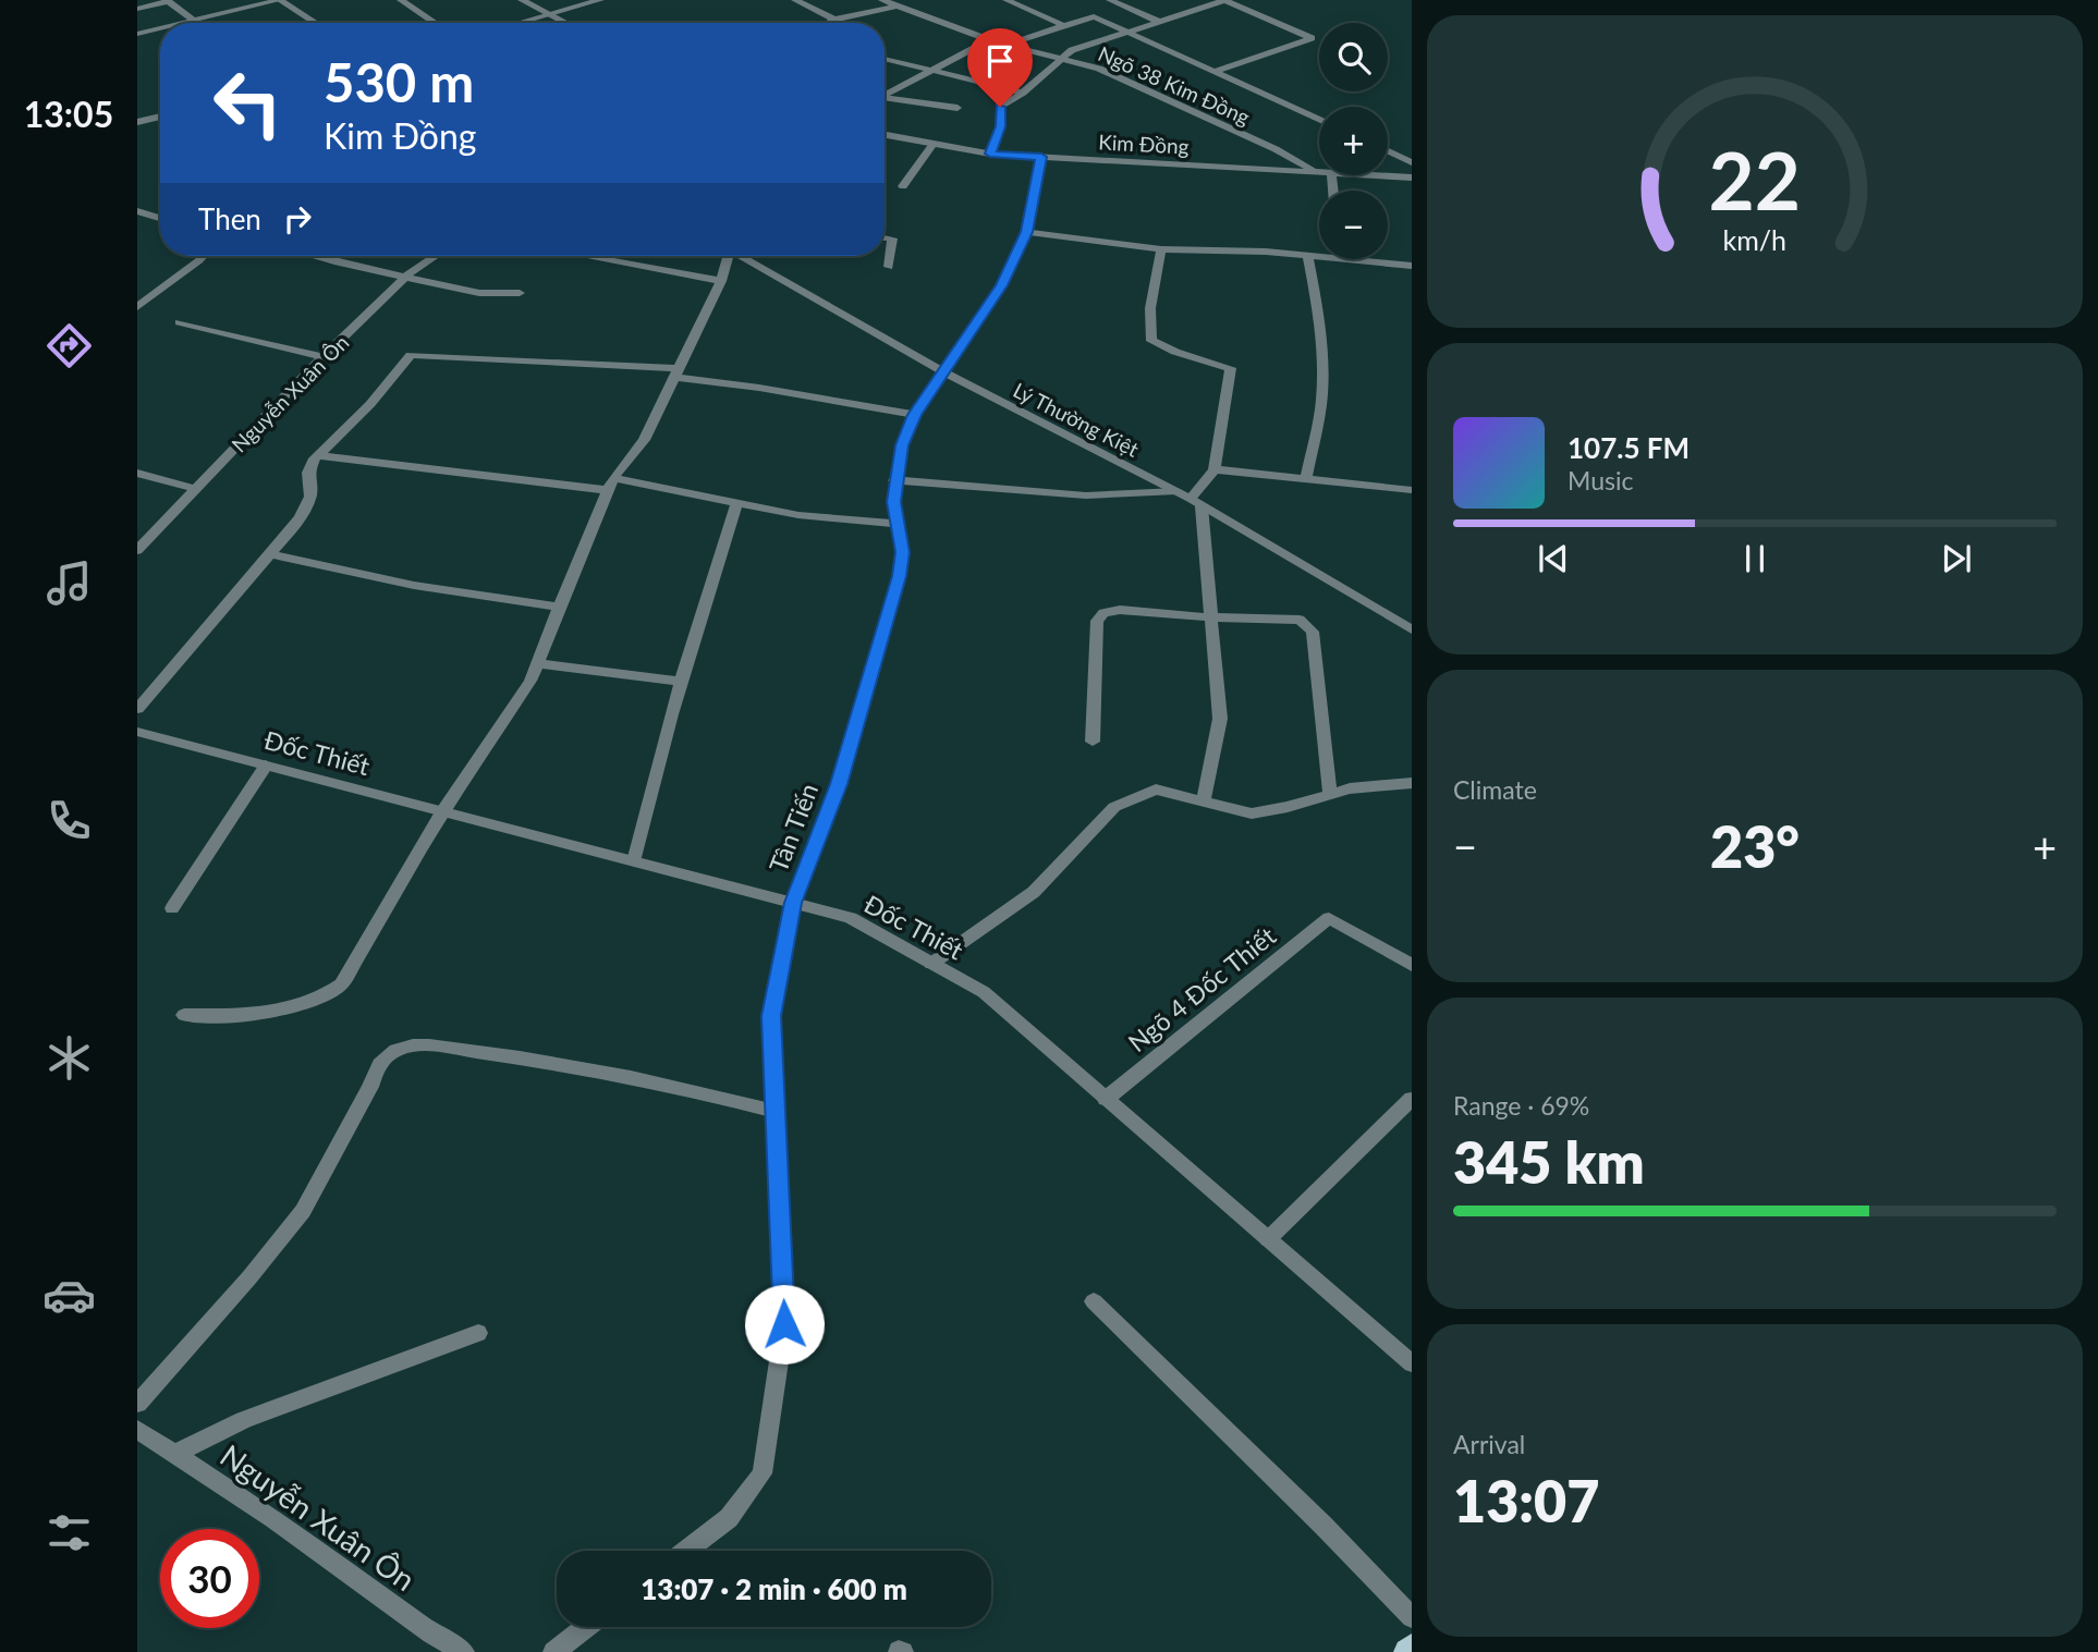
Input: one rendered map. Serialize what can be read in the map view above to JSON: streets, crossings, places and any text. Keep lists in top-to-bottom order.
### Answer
{
  "streets": {
    "street": [
      "Ngõ 38 Kim Đồng",
      "Kim Đồng",
      "Nguyễn Xuân Ôn",
      "Lý Thường Kiệt",
      "Đốc Thiết",
      "Tân Tiến",
      "Ngõ 4 Đốc Thiết"
    ]
  },
  "crossings": [
    ["Ngõ 38 Kim Đồng", "Kim Đồng"],
    ["Kim Đồng", "Tân Tiến"],
    ["Lý Thường Kiệt", "Tân Tiến"],
    ["Đốc Thiết", "Tân Tiến"],
    ["Đốc Thiết", "Ngõ 4 Đốc Thiết"]
  ],
  "page": {
    "tabs": "13:05",
    "map_buttons": ["+", "−"],
    "turn": ["530 m", "Kim Đồng"],
    "then": "Then",
    "song": ["107.5 FM", "Music"],
    "tile": [
      "Climate",
      ["Range · 69%", "345 km"],
      ["Arrival", "13:07"]
    ],
    "heat": ["−", "23°", "+"],
    "limit": "30",
    "trip": "13:07 · 2 min · 600 m",
    "gauge": ["22", "km/h"]
  }
}
